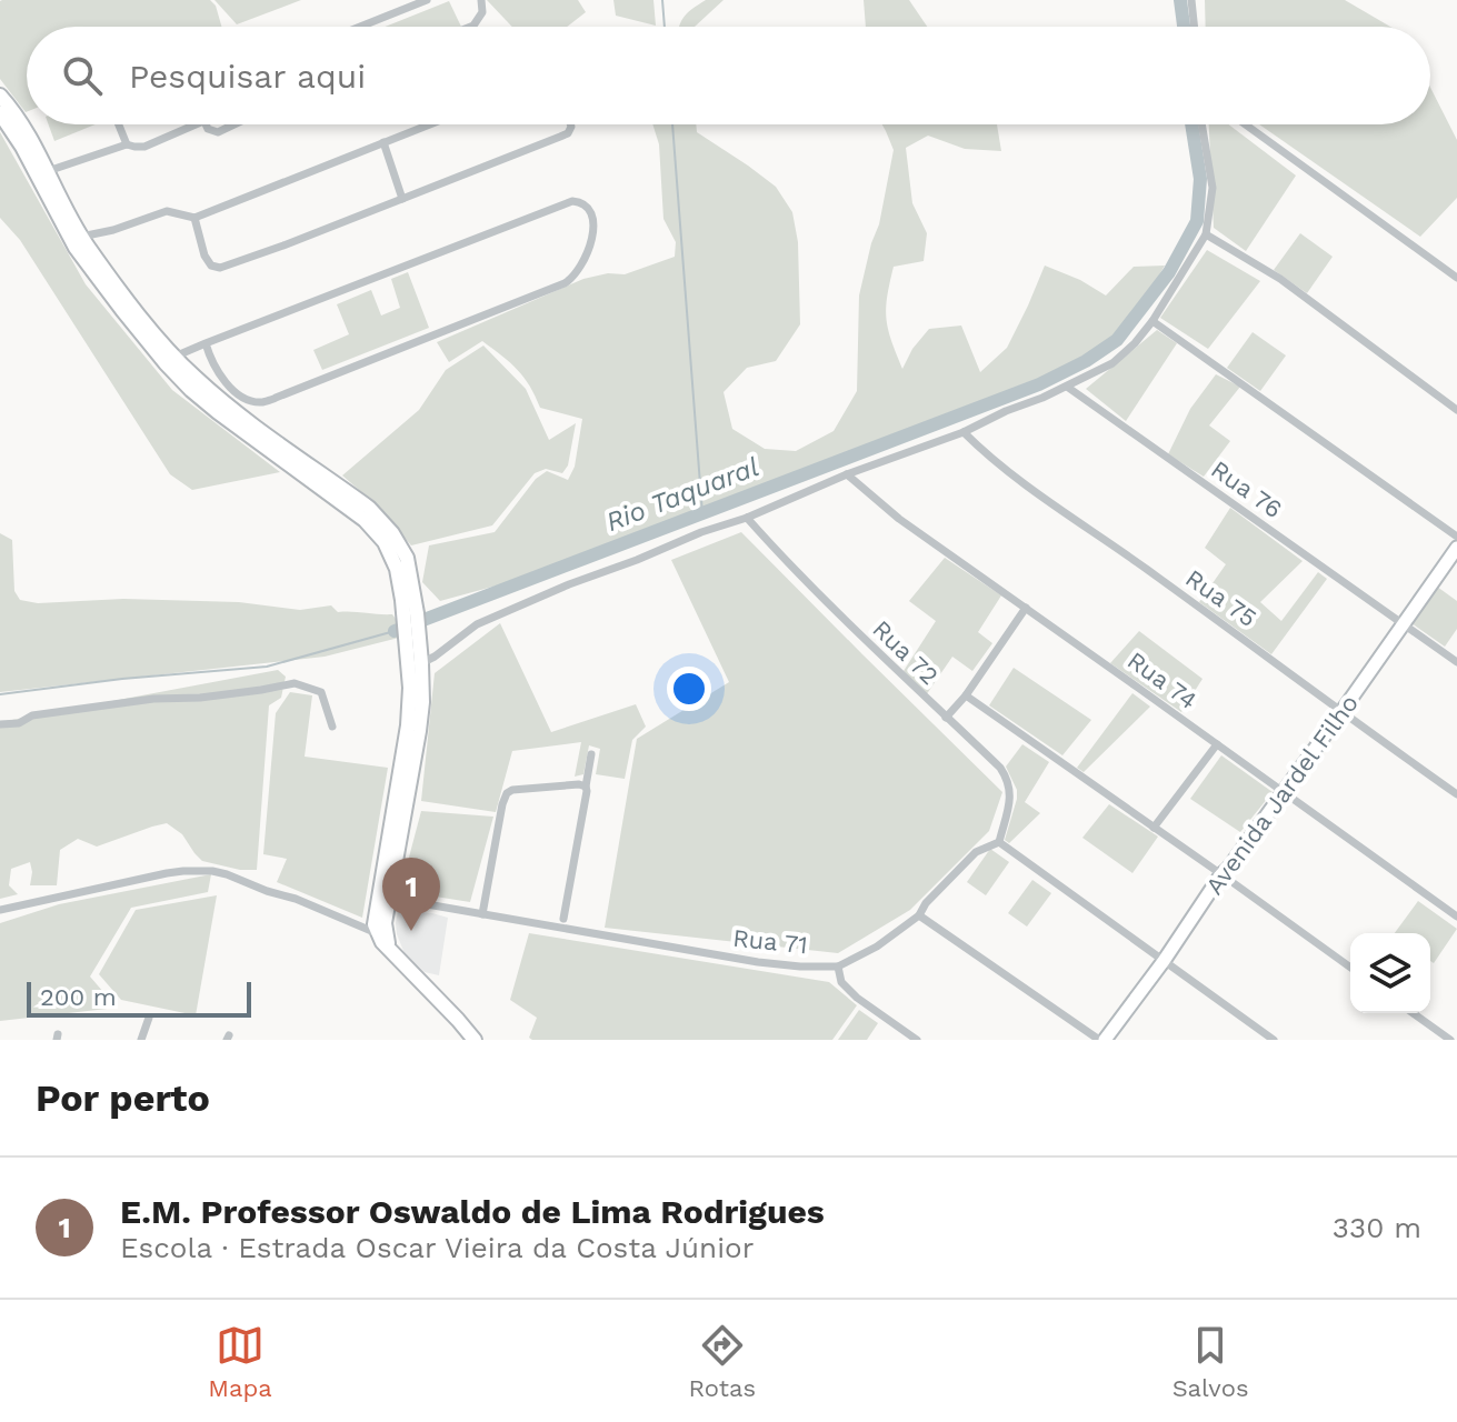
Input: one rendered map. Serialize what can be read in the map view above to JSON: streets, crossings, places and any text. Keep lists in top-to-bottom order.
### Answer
{
  "streets": {
    "main road": ["Avenida Jardel Filho"],
    "street": [
      "Rua 76",
      "Rua 75",
      "Rua 72",
      "Rua 74",
      "Rua 71"
    ]
  },
  "crossings": [
    ["Rua 76", "Avenida Jardel Filho"],
    ["Rua 75", "Avenida Jardel Filho"],
    ["Rua 72", "Rua 71"],
    ["Rua 74", "Avenida Jardel Filho"]
  ],
  "water": ["Rio Taquaral"],
  "scale_bar": "200 m",
  "page": {
    "search": "Pesquisar aqui",
    "pins": "1",
    "scale": "200 m",
    "heading": "Por perto",
    "list": [
      {
        "mark": "1",
        "name": "E.M. Professor Oswaldo de Lima Rodrigues",
        "note": "Escola · Estrada Oscar Vieira da Costa Júnior",
        "value": "330 m"
      }
    ],
    "nav": ["Mapa", "Rotas", "Salvos"]
  }
}
